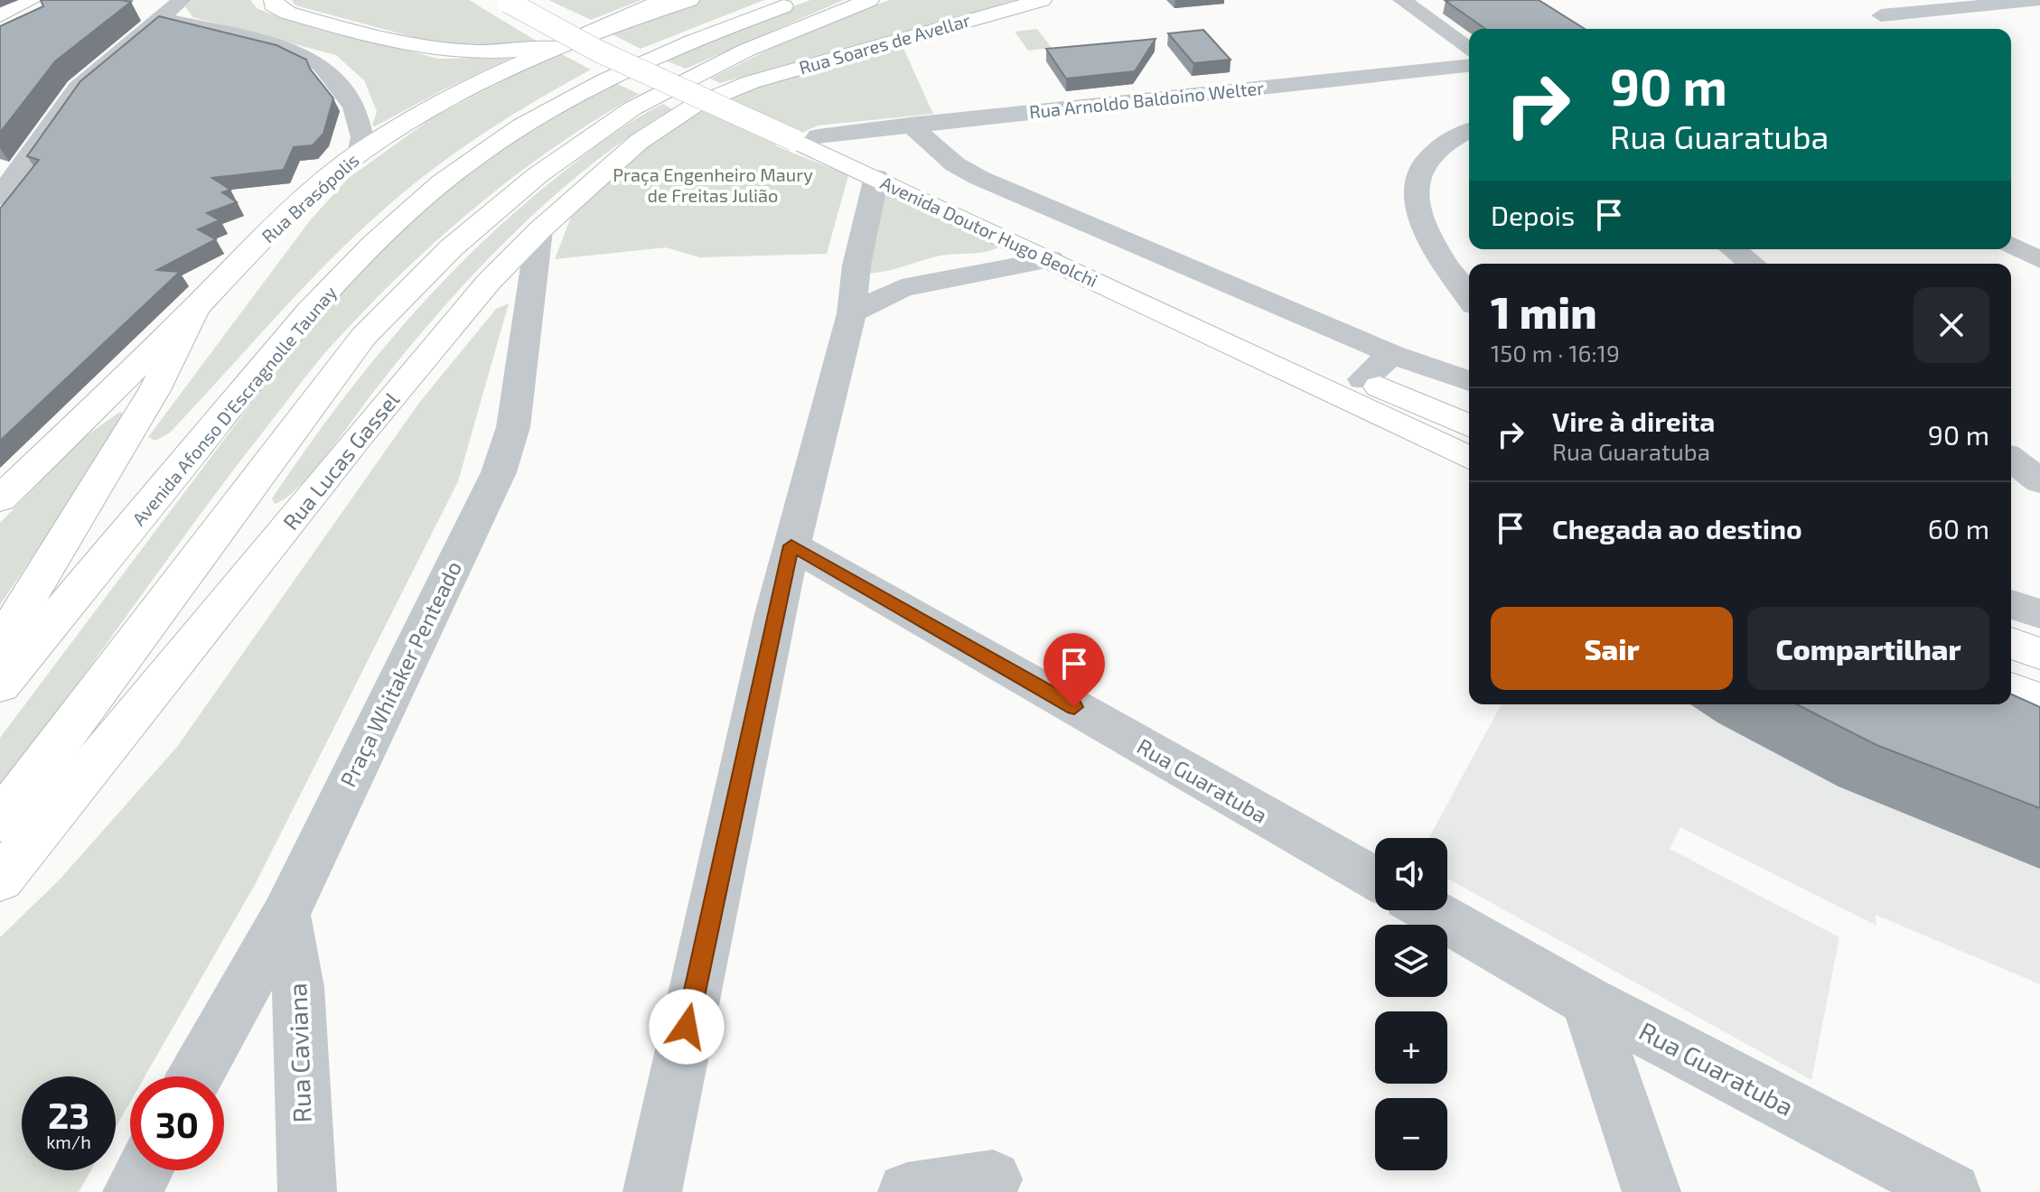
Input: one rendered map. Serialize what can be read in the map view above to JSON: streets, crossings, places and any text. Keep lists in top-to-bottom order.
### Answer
{
  "streets": {
    "main road": [
      "Rua Soares de Avellar",
      "Rua Brasópolis",
      "Avenida Doutor Hugo Beolchi",
      "Avenida Afonso D'Escragnolle Taunay",
      "Rua Lucas Gassel"
    ],
    "street": [
      "Rua Arnoldo Baldoino Welter",
      "Praça Whitaker Penteado",
      "Rua Guaratuba",
      "Rua Caviana"
    ]
  },
  "crossings": [
    ["Rua Soares de Avellar", "Rua Lucas Gassel"],
    ["Rua Arnoldo Baldoino Welter", "Avenida Doutor Hugo Beolchi"],
    ["Rua Lucas Gassel", "Praça Whitaker Penteado"],
    ["Praça Whitaker Penteado", "Rua Caviana"]
  ],
  "parks": ["Praça Engenheiro Maury de Freitas Julião"],
  "page": {
    "turn": ["90 m", "Rua Guaratuba"],
    "then": "Depois",
    "heading": ["1 min", "150 m · 16:19"],
    "list": [
      {
        "name": "Vire à direita",
        "note": "Rua Guaratuba",
        "value": "90 m"
      },
      {
        "name": "Chegada ao destino",
        "value": "60 m"
      }
    ],
    "buttons": ["Sair", "Compartilhar"],
    "map_buttons": ["+", "−"],
    "speed": "23 km/h",
    "limit": "30"
  }
}
